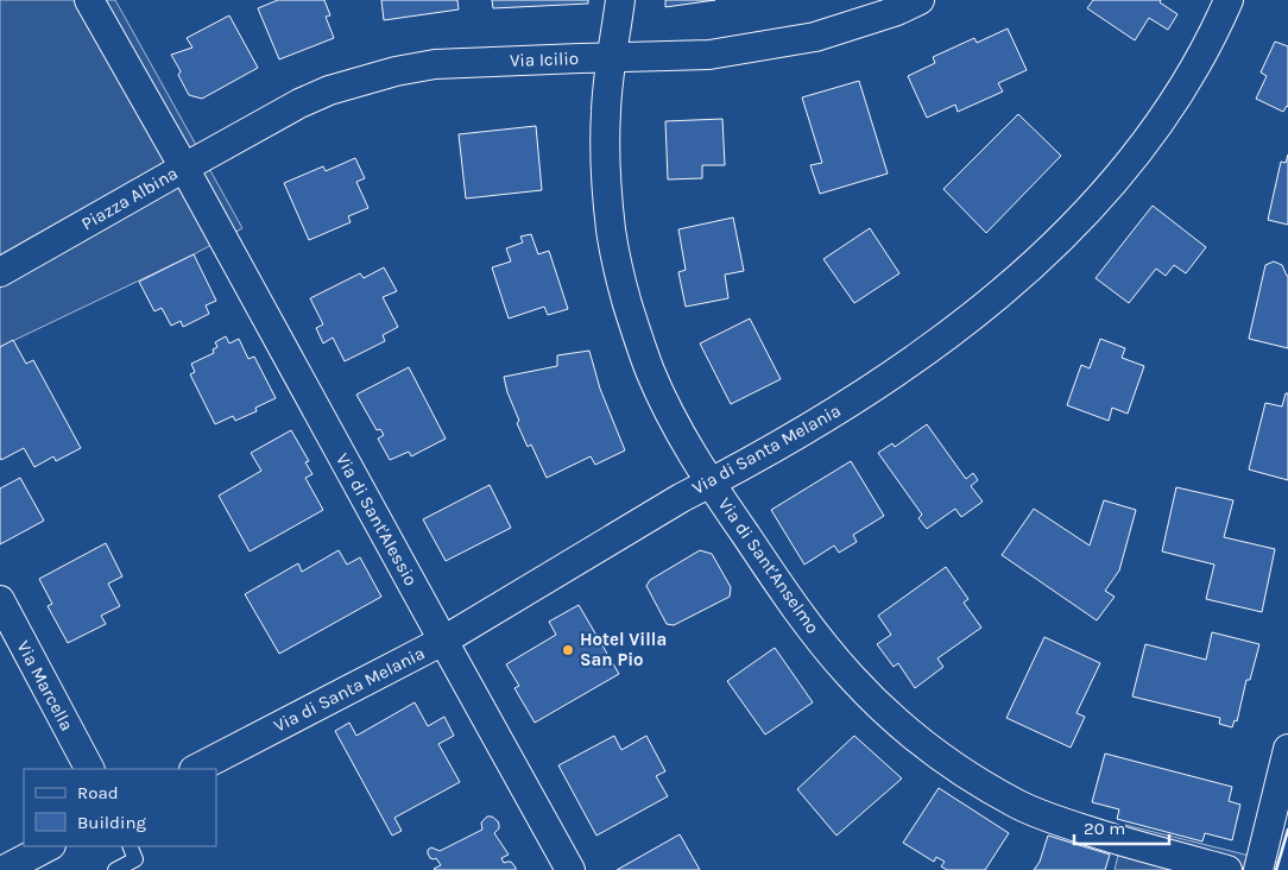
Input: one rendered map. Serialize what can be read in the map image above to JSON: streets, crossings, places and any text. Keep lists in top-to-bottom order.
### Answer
{
  "streets": {
    "street": [
      "Via Icilio",
      "Piazza Albina",
      "Via di Santa Melania",
      "Via di Sant'Alessio",
      "Via di Sant'Anselmo",
      "Via Marcella"
    ]
  },
  "crossings": [
    ["Via Icilio", "Piazza Albina"],
    ["Via Icilio", "Via di Sant'Alessio"],
    ["Via Icilio", "Via di Sant'Anselmo"],
    ["Piazza Albina", "Via di Sant'Alessio"],
    ["Via di Santa Melania", "Via di Sant'Alessio"],
    ["Via di Santa Melania", "Via di Sant'Anselmo"]
  ],
  "places": ["Hotel Villa San Pio"],
  "legend": ["Road", "Building"],
  "scale_bar": "20 m"
}
